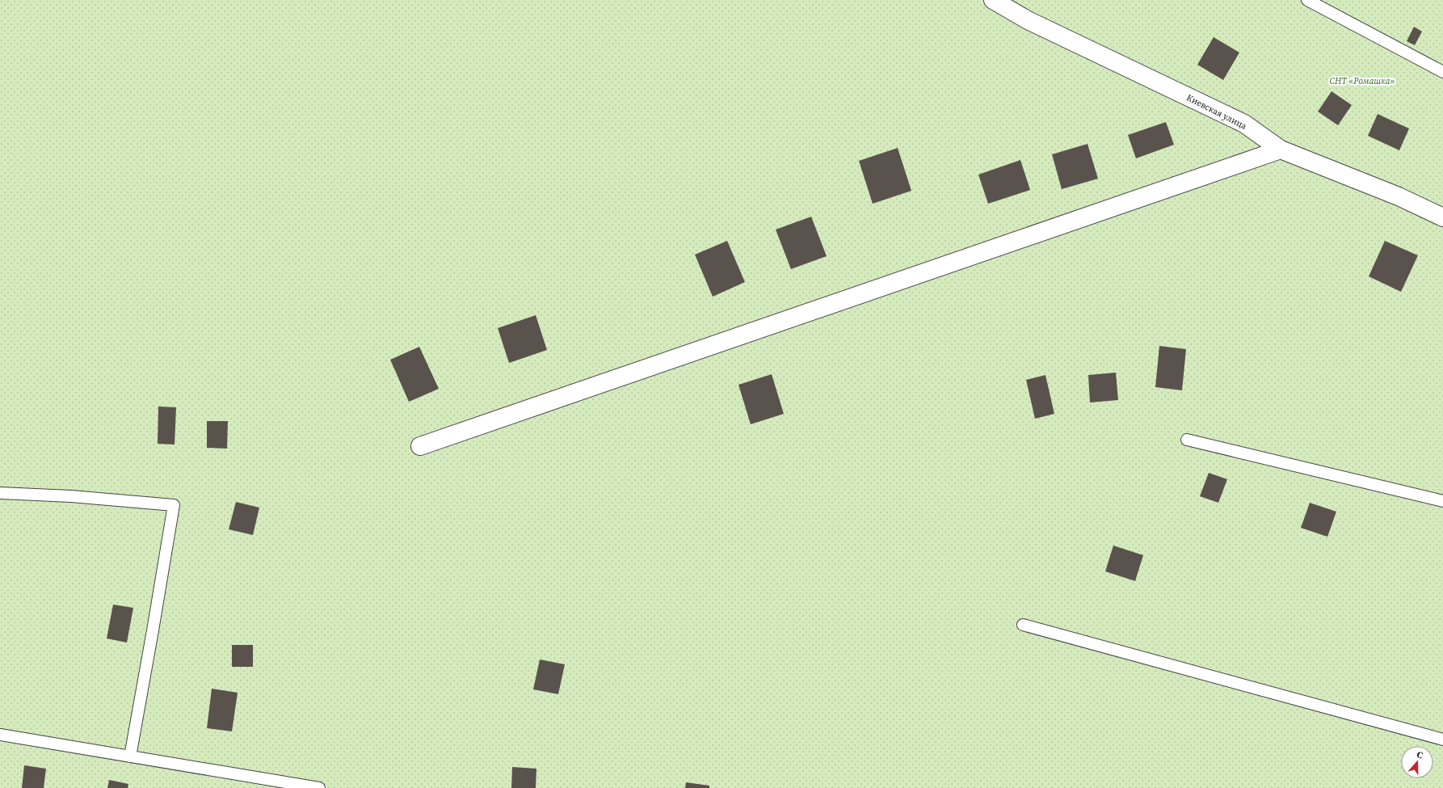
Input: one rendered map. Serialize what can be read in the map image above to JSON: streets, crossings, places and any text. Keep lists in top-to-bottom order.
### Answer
{
  "streets": {
    "street": ["Киевская улица"]
  },
  "parks": ["СНТ «Ромашка»"],
  "north": "top"
}
